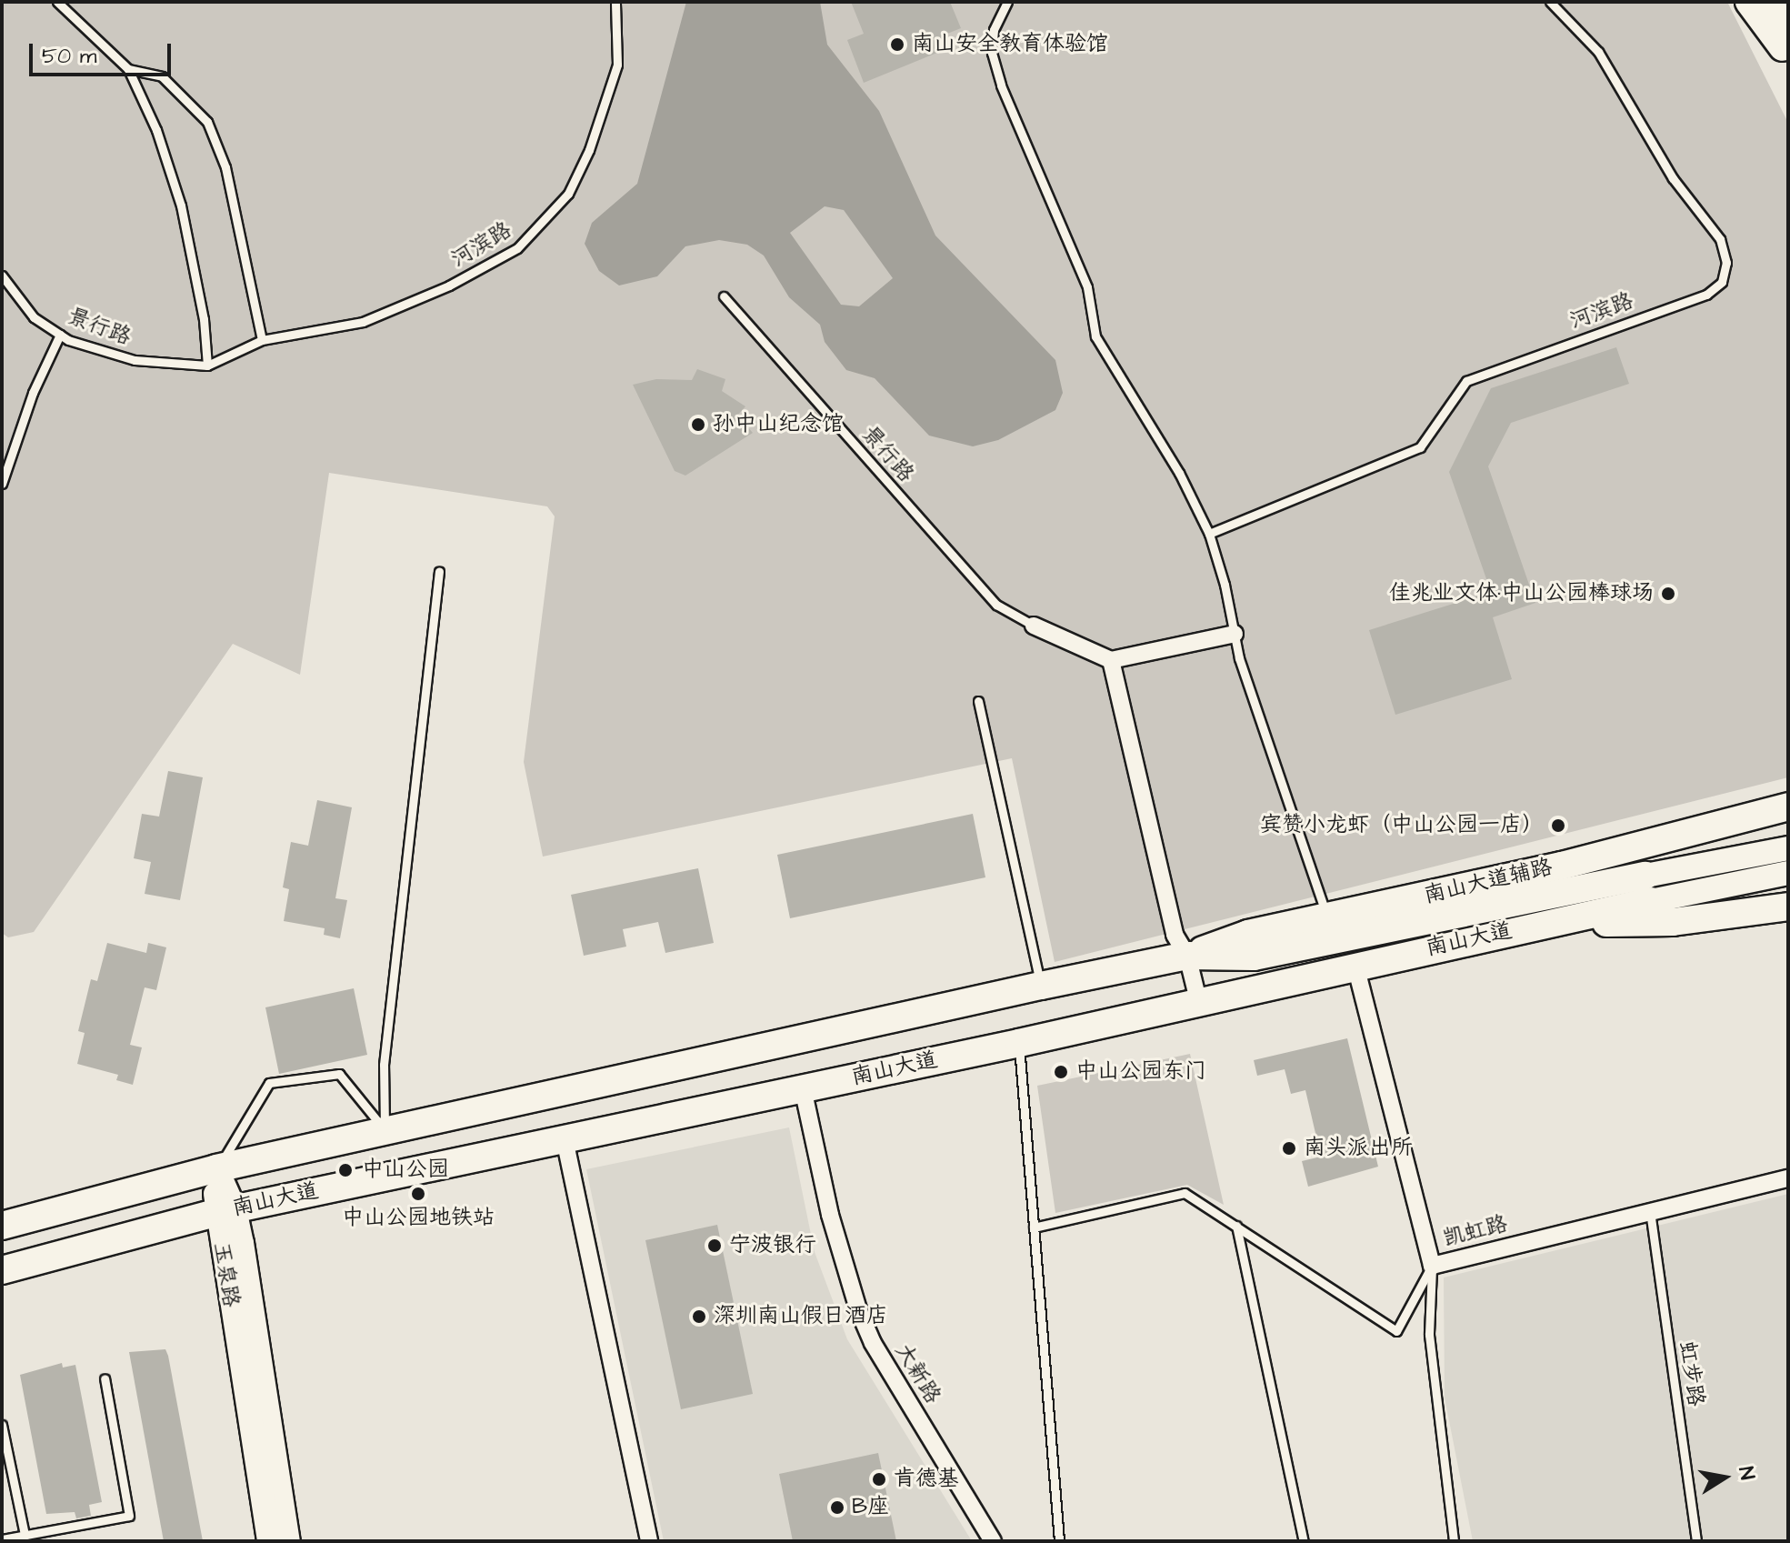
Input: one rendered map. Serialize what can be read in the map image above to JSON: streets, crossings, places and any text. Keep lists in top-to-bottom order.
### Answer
{
  "streets": {
    "main road": ["南山大道辅路", "南山大道"],
    "street": ["凯虹路", "玉泉路", "大新路"],
    "lane": ["河滨路", "景行路", "虹步路"]
  },
  "crossings": [
    ["河滨路", "景行路"],
    ["南山大道辅路", "南山大道"],
    ["南山大道", "凯虹路"],
    ["南山大道", "玉泉路"],
    ["南山大道", "大新路"],
    ["凯虹路", "虹步路"]
  ],
  "places": [
    "南山安全教育体验馆",
    "孙中山纪念馆",
    "佳兆业文体·中山公园棒球场",
    "宾赞小龙虾（中山公园一店）",
    "中山公园东门",
    "南头派出所",
    "中山公园",
    "中山公园地铁站",
    "宁波银行",
    "深圳南山假日酒店",
    "肯德基",
    "B座"
  ],
  "scale_bar": "50 m",
  "north": "right"
}
